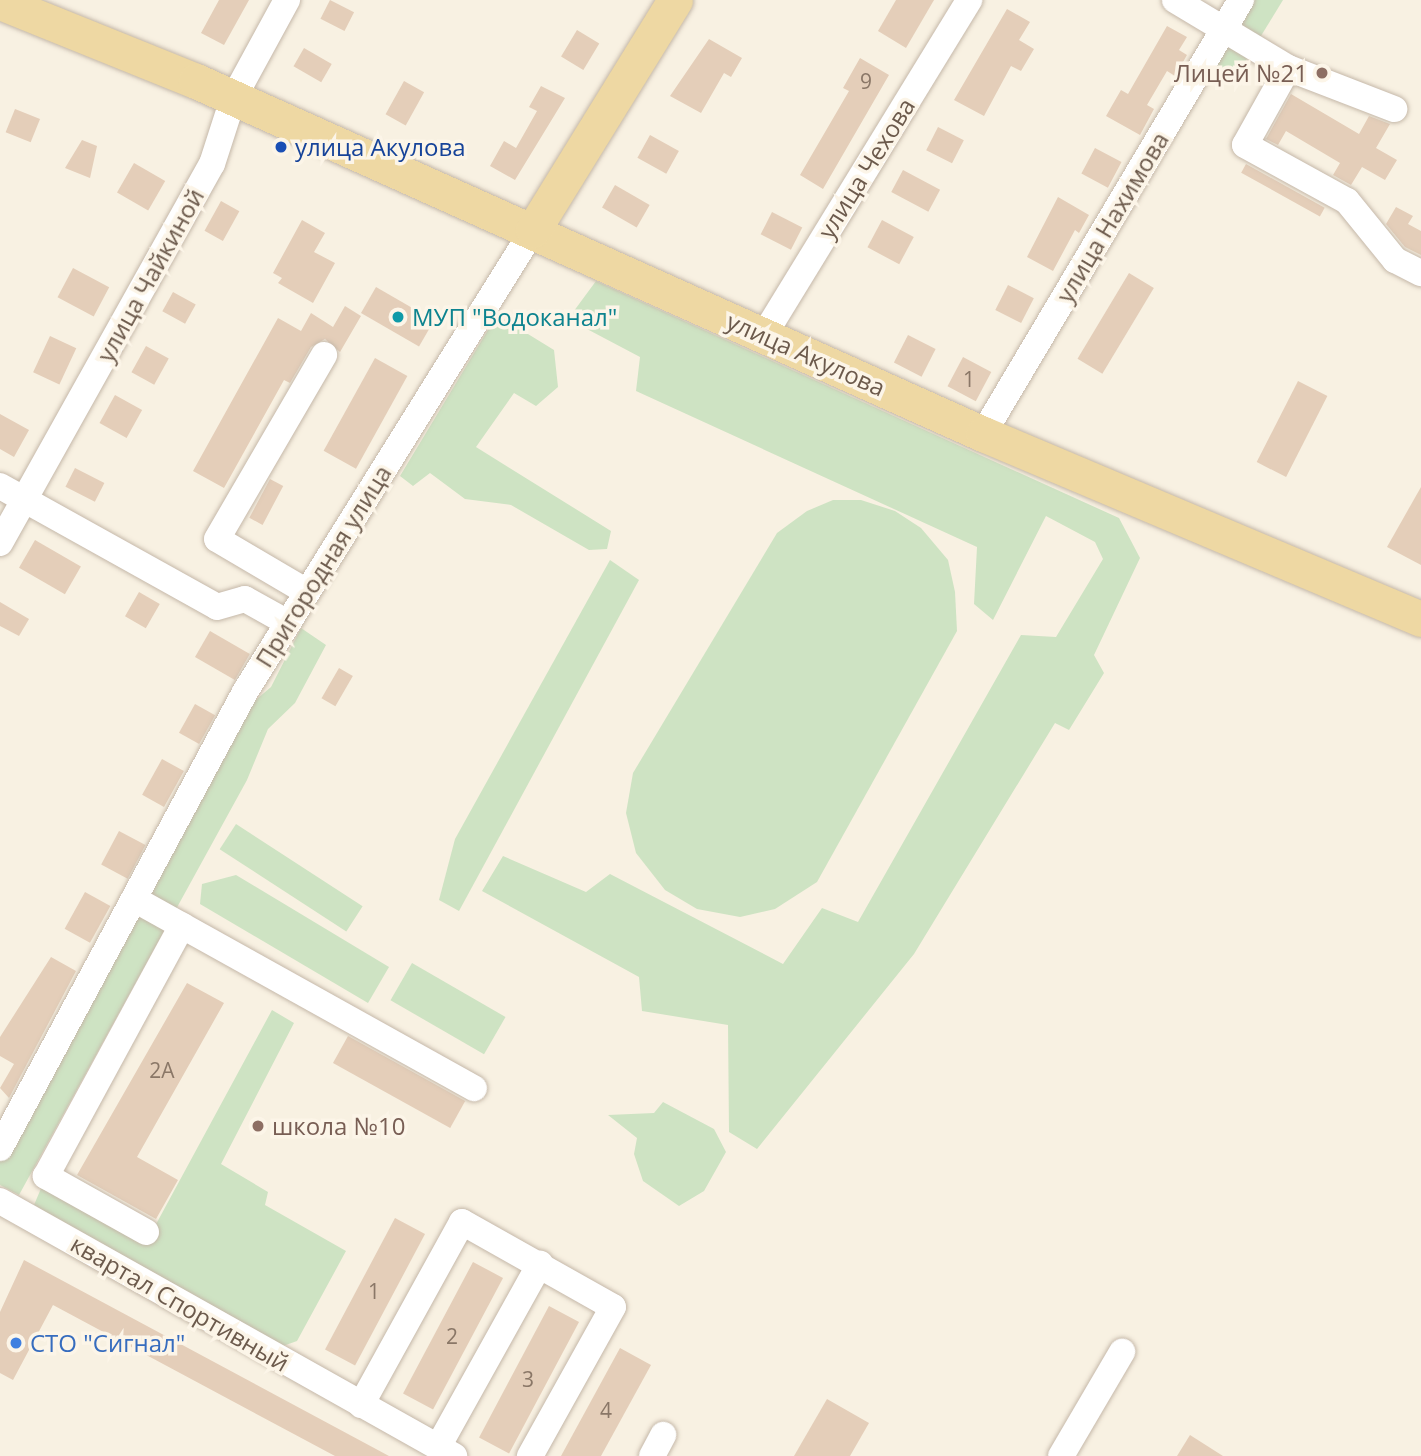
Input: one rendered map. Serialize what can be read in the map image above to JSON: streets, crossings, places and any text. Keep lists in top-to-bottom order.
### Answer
{
  "streets": {
    "main road": ["улица Акулова", "Пригородная улица"],
    "street": [
      "улица Чехова",
      "улица Нахимова",
      "улица Чайкиной",
      "квартал Спортивный"
    ]
  },
  "crossings": [
    ["улица Чехова", "улица Акулова"],
    ["улица Нахимова", "улица Акулова"],
    ["улица Чайкиной", "улица Акулова"],
    ["улица Акулова", "Пригородная улица"]
  ],
  "places": [
    "Лицей №21",
    "улица Акулова",
    "МУП \"Водоканал\"",
    "школа №10",
    "СТО \"Сигнал\""
  ],
  "house_numbers": [
    "9",
    "1",
    "2А",
    "1",
    "2",
    "3",
    "4"
  ]
}
